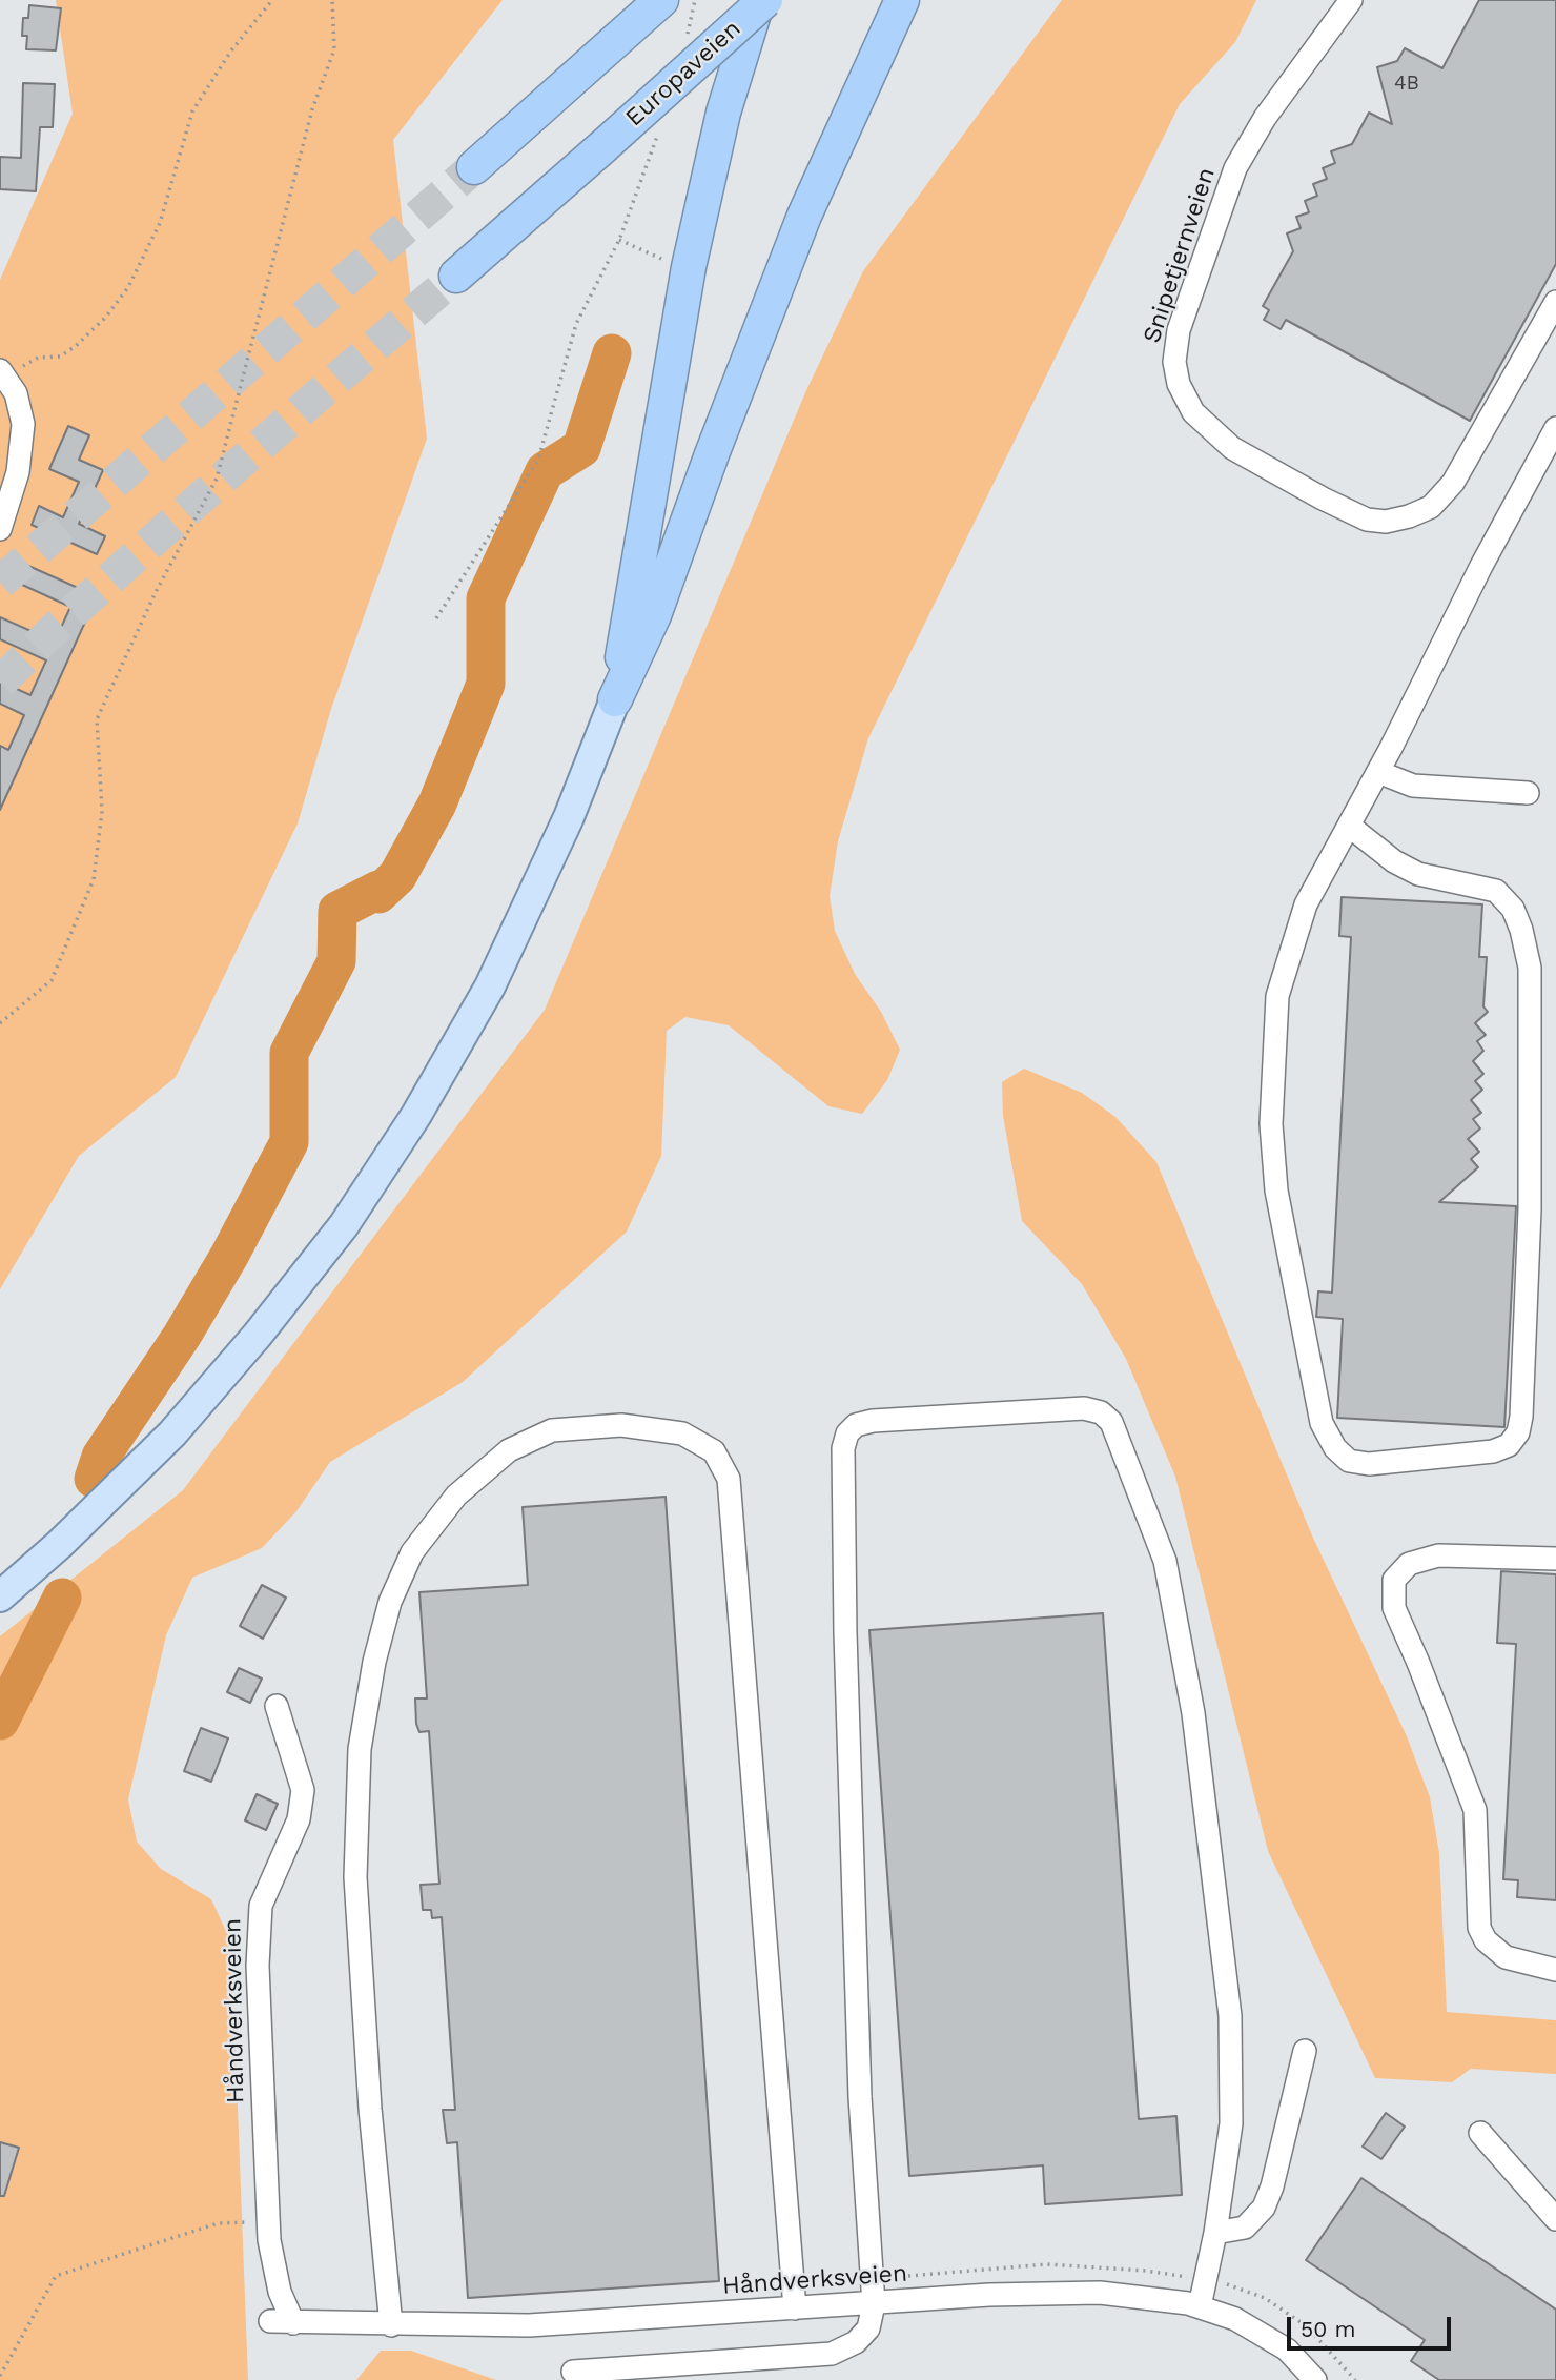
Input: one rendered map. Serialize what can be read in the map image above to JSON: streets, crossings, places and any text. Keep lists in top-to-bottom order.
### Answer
{
  "streets": {
    "highway": ["Europaveien"],
    "street": ["Snipetjernveien", "Håndverksveien"]
  },
  "house_numbers": ["4B"],
  "scale_bar": "50 m"
}
